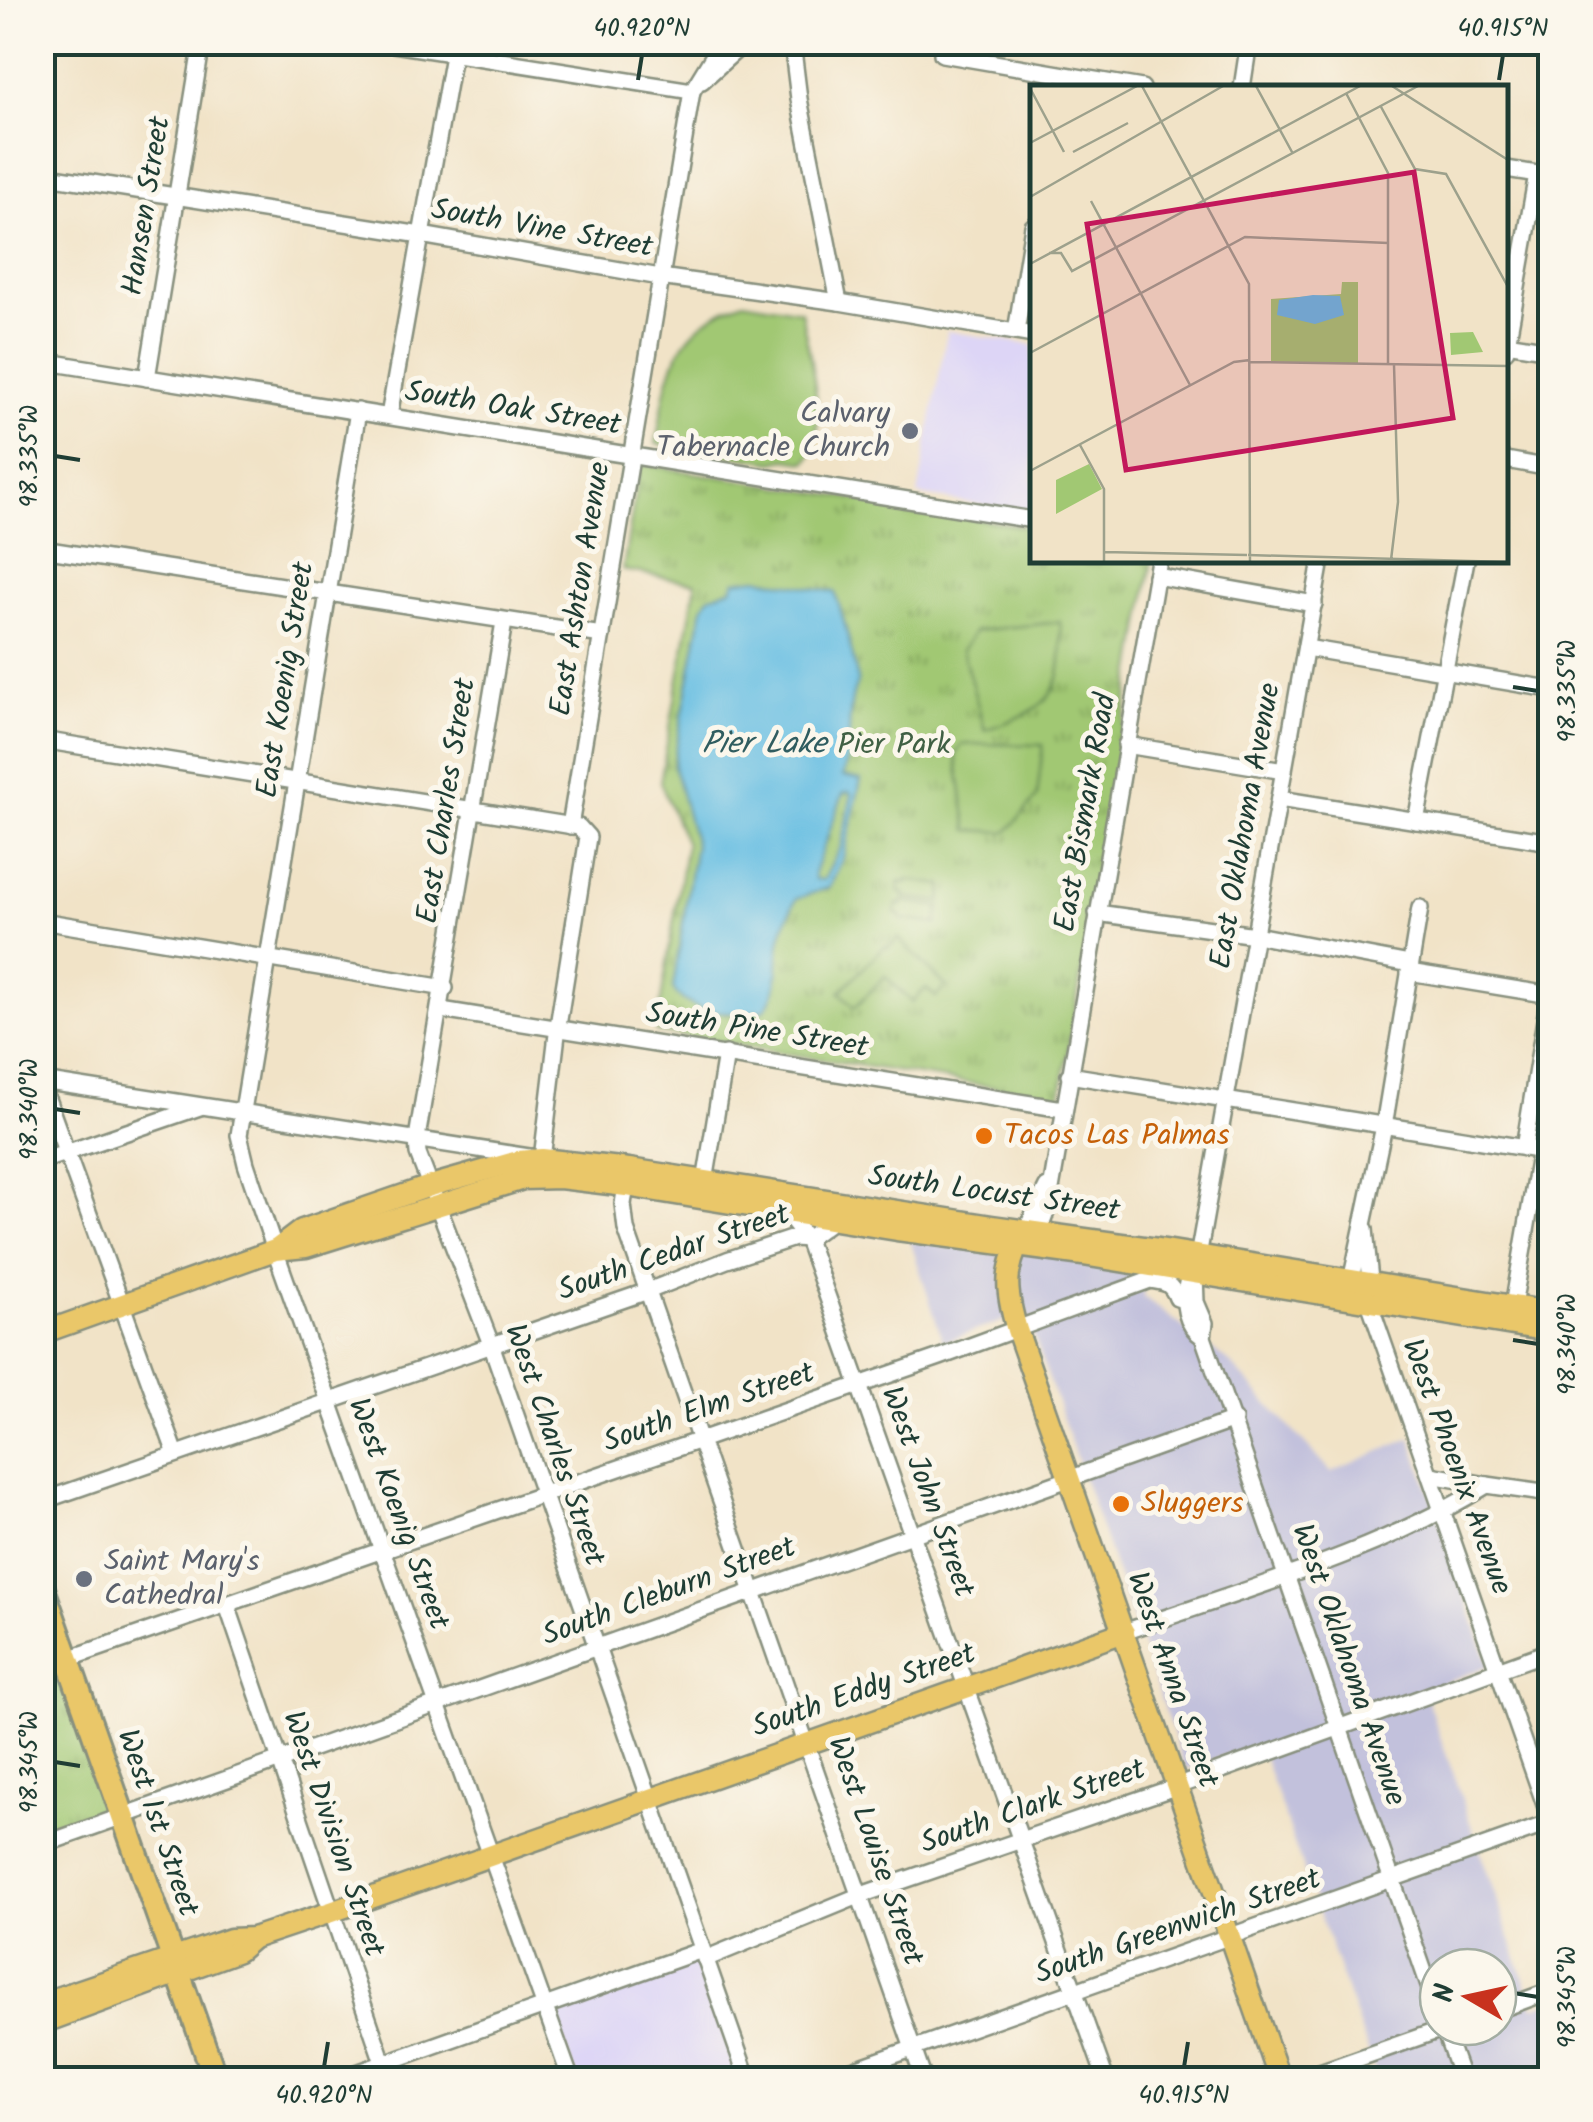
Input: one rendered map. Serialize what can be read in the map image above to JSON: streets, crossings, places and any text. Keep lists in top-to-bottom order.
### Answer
{
  "streets": {
    "highway": ["West 1st Street"],
    "main road": ["South Locust Street", "West Anna Street", "South Eddy Street"],
    "street": [
      "Hansen Street",
      "South Vine Street",
      "South Oak Street",
      "East Ashton Avenue",
      "East Koenig Street",
      "East Charles Street",
      "East Bismark Road",
      "East Oklahoma Avenue",
      "South Pine Street",
      "South Cedar Street",
      "South Elm Street",
      "West Charles Street",
      "West Phoenix Avenue",
      "West John Street",
      "West Koenig Street",
      "South Cleburn Street",
      "West Oklahoma Avenue",
      "South Clark Street",
      "West Division Street",
      "West Louise Street",
      "South Greenwich Street"
    ]
  },
  "crossings": [
    ["Hansen Street", "South Vine Street"],
    ["Hansen Street", "South Oak Street"],
    ["South Vine Street", "East Ashton Avenue"],
    ["South Oak Street", "East Ashton Avenue"],
    ["South Oak Street", "East Koenig Street"],
    ["East Ashton Avenue", "South Pine Street"],
    ["East Koenig Street", "West Koenig Street"],
    ["East Charles Street", "South Pine Street"],
    ["East Bismark Road", "South Pine Street"],
    ["East Bismark Road", "South Locust Street"],
    ["East Bismark Road", "West Anna Street"],
    ["East Oklahoma Avenue", "West Oklahoma Avenue"],
    ["South Locust Street", "South Cedar Street"],
    ["South Locust Street", "West Charles Street"],
    ["South Locust Street", "West Phoenix Avenue"],
    ["South Locust Street", "West John Street"],
    ["South Locust Street", "West Oklahoma Avenue"],
    ["South Locust Street", "West Anna Street"],
    ["South Locust Street", "West Louise Street"],
    ["South Cedar Street", "West Charles Street"],
    ["South Cedar Street", "West John Street"],
    ["South Cedar Street", "West Koenig Street"],
    ["South Cedar Street", "West Louise Street"],
    ["South Elm Street", "West Charles Street"],
    ["South Elm Street", "West John Street"],
    ["South Elm Street", "West Koenig Street"],
    ["South Elm Street", "West Oklahoma Avenue"],
    ["South Elm Street", "West Anna Street"],
    ["South Elm Street", "West Division Street"],
    ["South Elm Street", "West Louise Street"],
    ["West Charles Street", "South Cleburn Street"],
    ["West Charles Street", "South Eddy Street"],
    ["West Charles Street", "South Clark Street"],
    ["West Phoenix Avenue", "South Eddy Street"],
    ["West Phoenix Avenue", "South Clark Street"],
    ["West Phoenix Avenue", "South Greenwich Street"],
    ["West John Street", "South Cleburn Street"],
    ["West John Street", "South Eddy Street"],
    ["West John Street", "South Clark Street"],
    ["West John Street", "South Greenwich Street"],
    ["West Koenig Street", "South Cleburn Street"],
    ["West Koenig Street", "South Eddy Street"],
    ["West Koenig Street", "South Clark Street"],
    ["South Cleburn Street", "West Oklahoma Avenue"],
    ["South Cleburn Street", "West Anna Street"],
    ["South Cleburn Street", "West 1st Street"],
    ["South Cleburn Street", "West Division Street"],
    ["South Cleburn Street", "West Louise Street"],
    ["West Oklahoma Avenue", "South Eddy Street"],
    ["West Oklahoma Avenue", "South Clark Street"],
    ["West Oklahoma Avenue", "South Greenwich Street"],
    ["West Anna Street", "South Eddy Street"],
    ["West Anna Street", "South Clark Street"],
    ["West Anna Street", "South Greenwich Street"],
    ["South Eddy Street", "West 1st Street"],
    ["South Eddy Street", "West Division Street"],
    ["South Eddy Street", "West Louise Street"],
    ["South Clark Street", "West Division Street"],
    ["South Clark Street", "West Louise Street"],
    ["West Louise Street", "South Greenwich Street"]
  ],
  "water": ["Pier Lake"],
  "parks": ["Pier Park"],
  "places": [
    "Calvary Tabernacle Church",
    "Tacos Las Palmas",
    "Sluggers",
    "Saint Mary's Cathedral"
  ],
  "north": "left",
  "coordinates": [
    "40.920°N",
    "40.915°N",
    "98.335°W",
    "98.340°W",
    "98.345°W"
  ]
}
